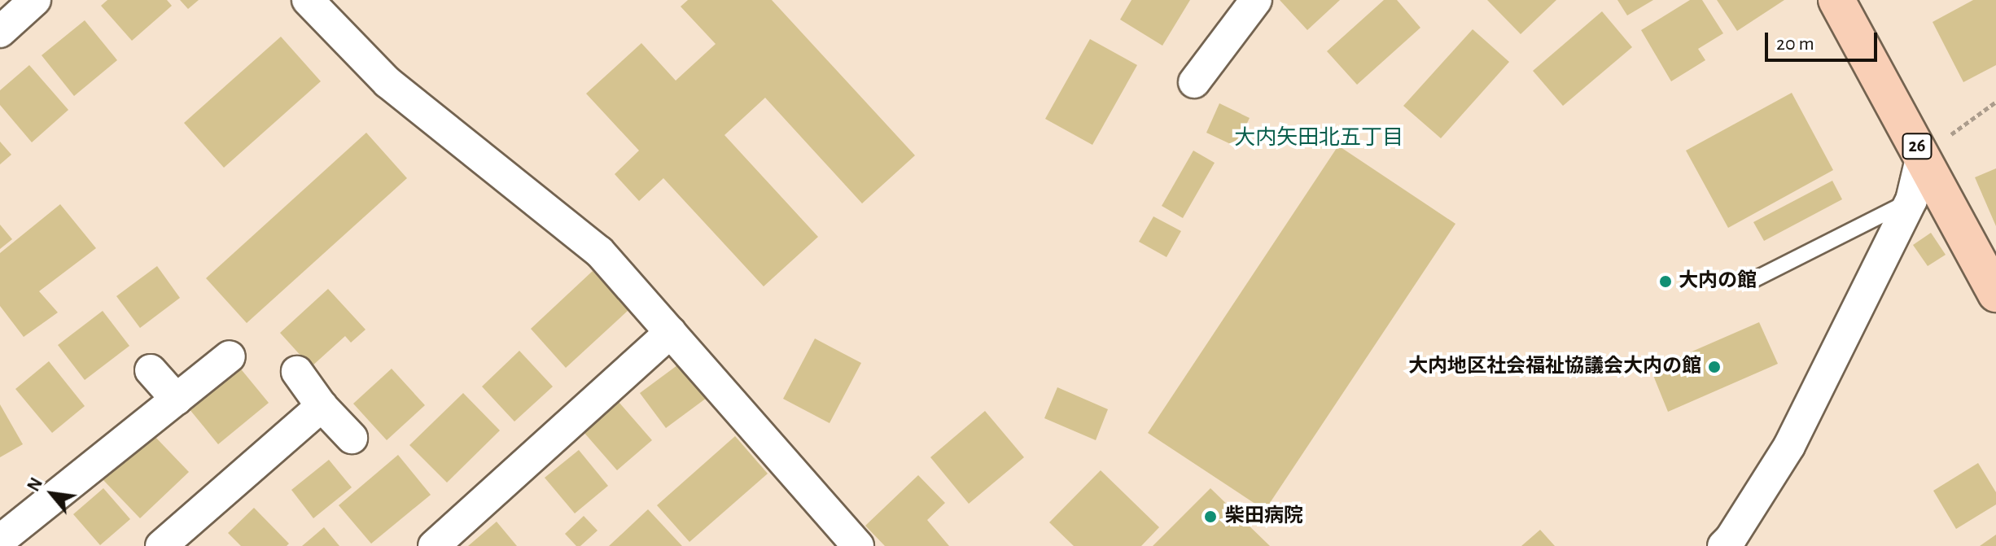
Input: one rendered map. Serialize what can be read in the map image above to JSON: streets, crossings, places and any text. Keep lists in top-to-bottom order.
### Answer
{
  "streets": {
    "main road": ["26"]
  },
  "districts": ["大内矢田北五丁目"],
  "places": ["大内の館", "大内地区社会福祉協議会大内の館", "柴田病院"],
  "scale_bar": "20 m",
  "north": "top left"
}
